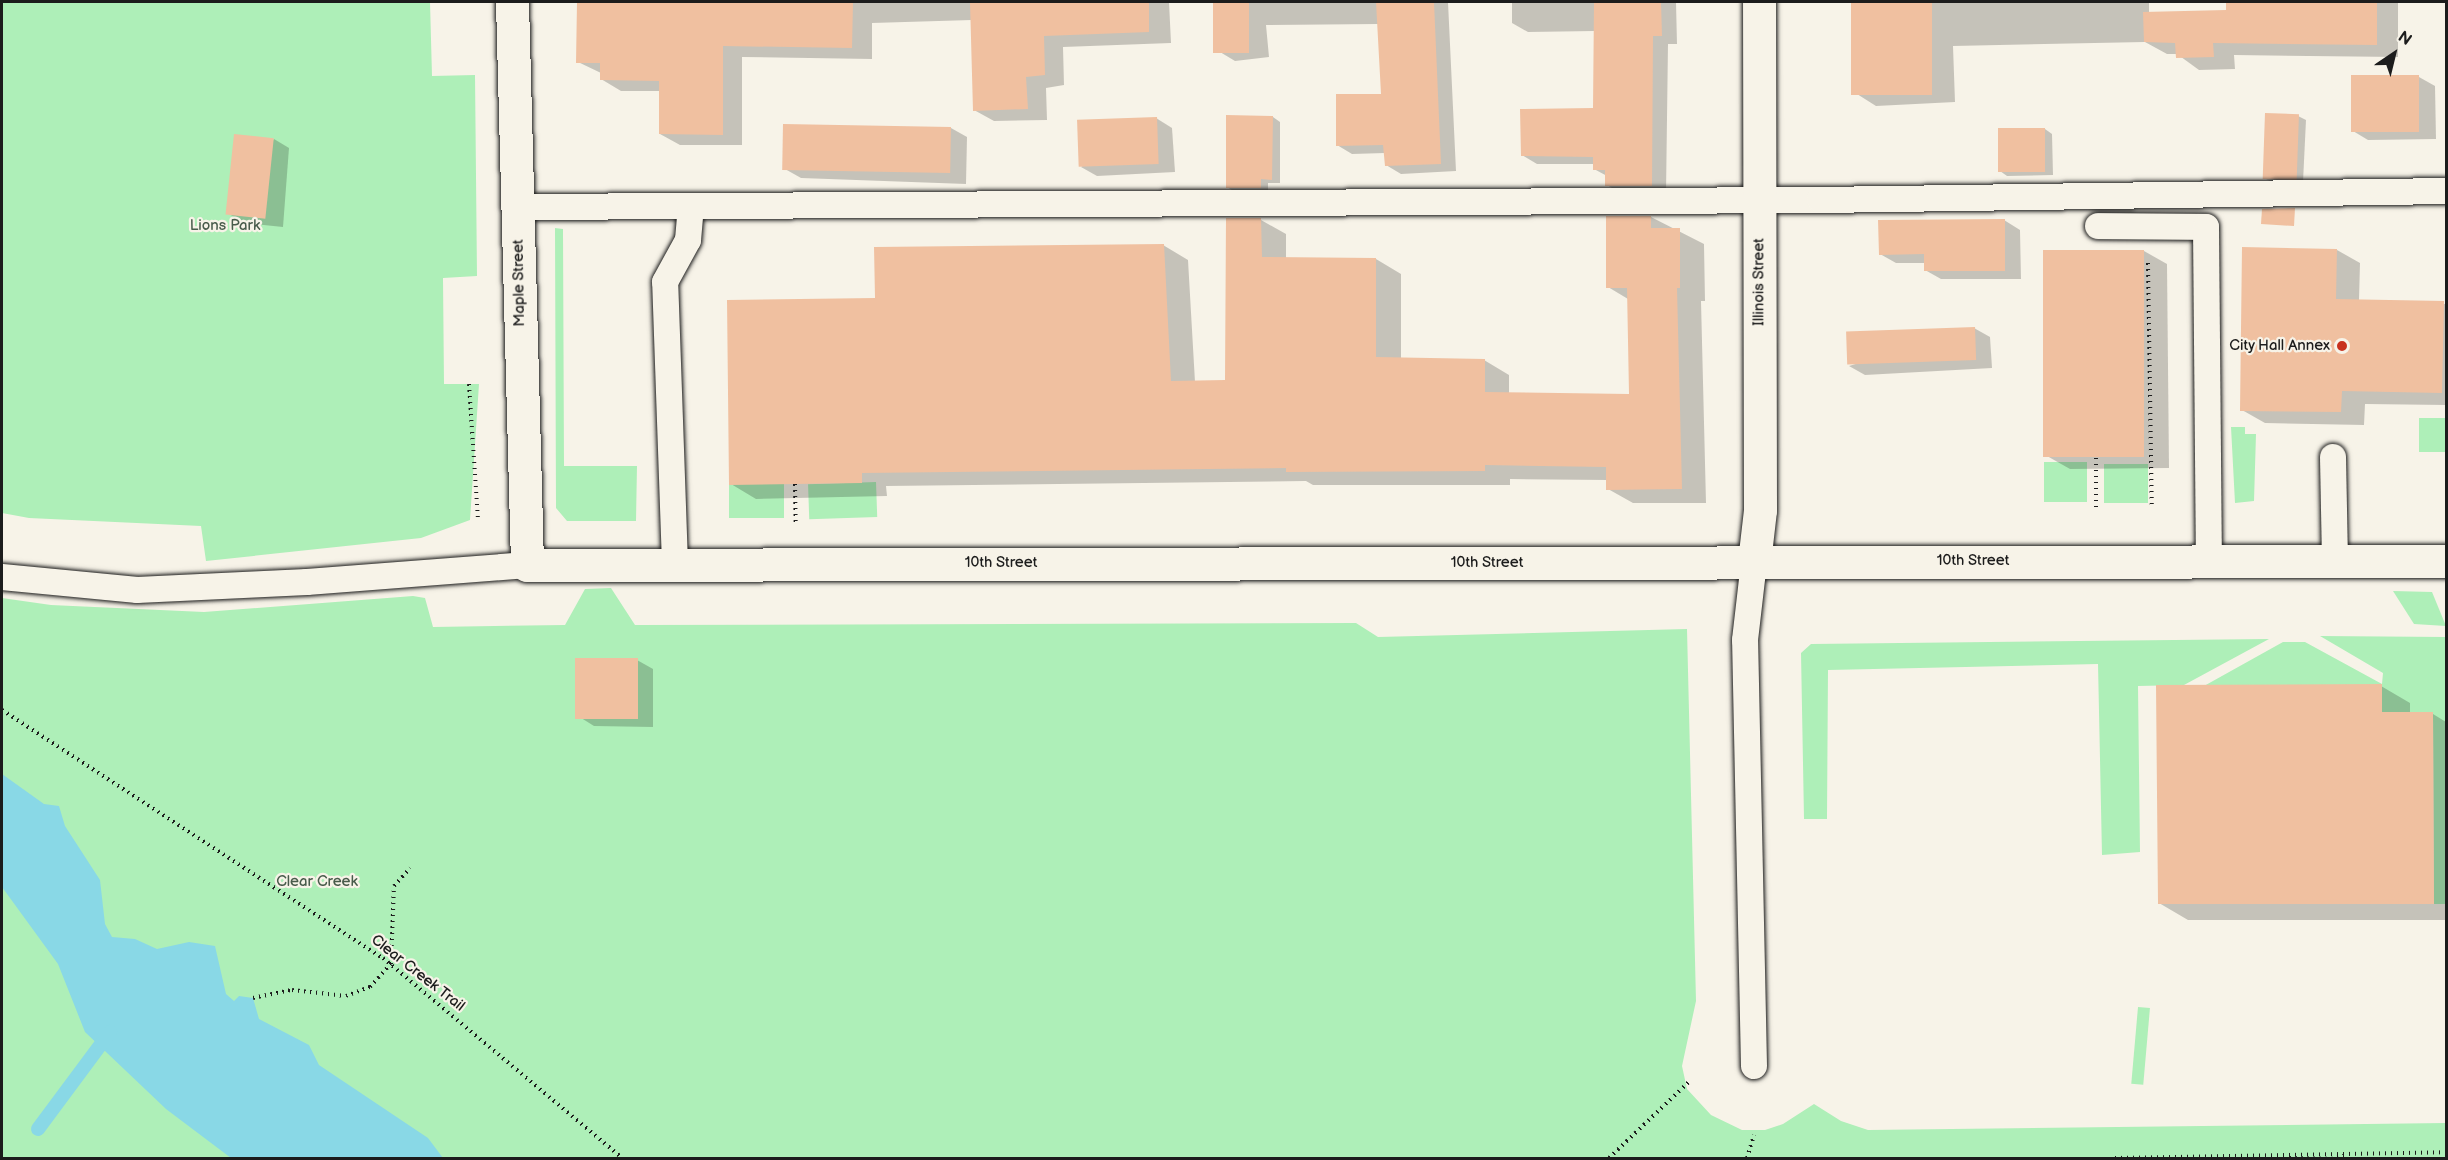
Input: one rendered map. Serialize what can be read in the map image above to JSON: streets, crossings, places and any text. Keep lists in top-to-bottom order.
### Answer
{
  "streets": {
    "street": ["Illinois Street", "Maple Street", "10th Street"],
    "path": ["Clear Creek Trail"]
  },
  "crossings": [
    ["Illinois Street", "10th Street"],
    ["Maple Street", "10th Street"]
  ],
  "parks": ["Lions Park", "Clear Creek"],
  "places": ["City Hall Annex"],
  "north": "top right"
}
